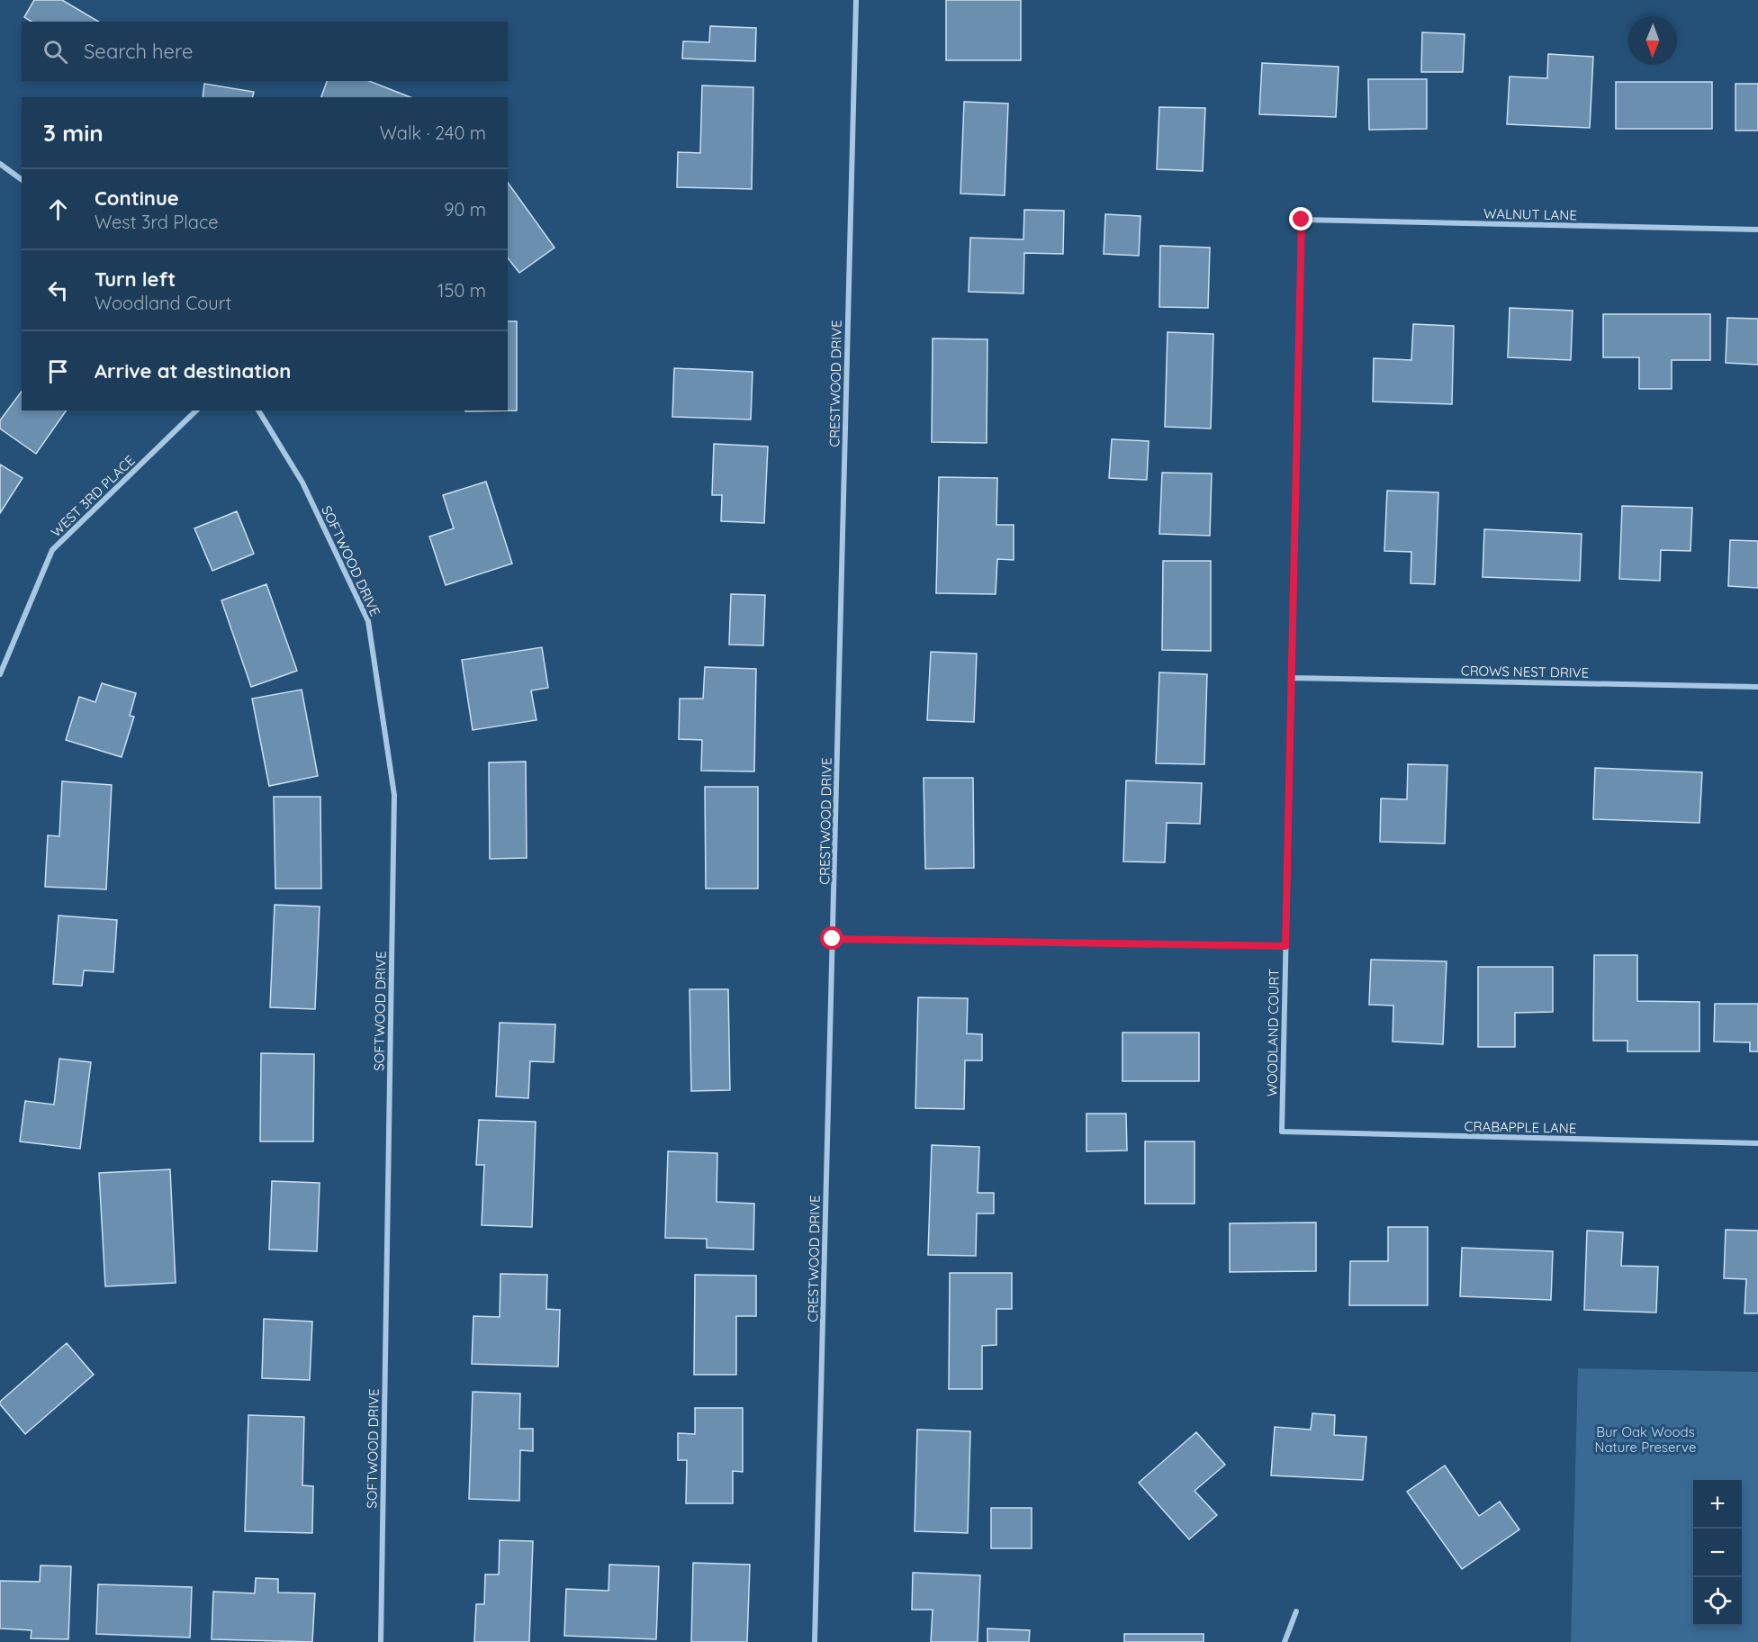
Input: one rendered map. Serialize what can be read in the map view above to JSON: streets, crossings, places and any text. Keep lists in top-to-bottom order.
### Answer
{
  "streets": {
    "street": [
      "WALNUT LANE",
      "CRESTWOOD DRIVE",
      "WEST 3RD PLACE",
      "SOFTWOOD DRIVE",
      "CROWS NEST DRIVE",
      "WOODLAND COURT",
      "CRABAPPLE LANE"
    ]
  },
  "crossings": [
    ["WALNUT LANE", "WOODLAND COURT"],
    ["CROWS NEST DRIVE", "WOODLAND COURT"],
    ["WOODLAND COURT", "CRABAPPLE LANE"]
  ],
  "parks": ["Bur Oak Woods Nature Preserve"],
  "north": "bottom",
  "page": {
    "search": "Search here",
    "heading": ["3 min", "Walk · 240 m"],
    "list": [
      ["Continue", "West 3rd Place", "90 m"],
      ["Turn left", "Woodland Court", "150 m"],
      "Arrive at destination"
    ],
    "map_buttons": ["+", "−"]
  }
}
